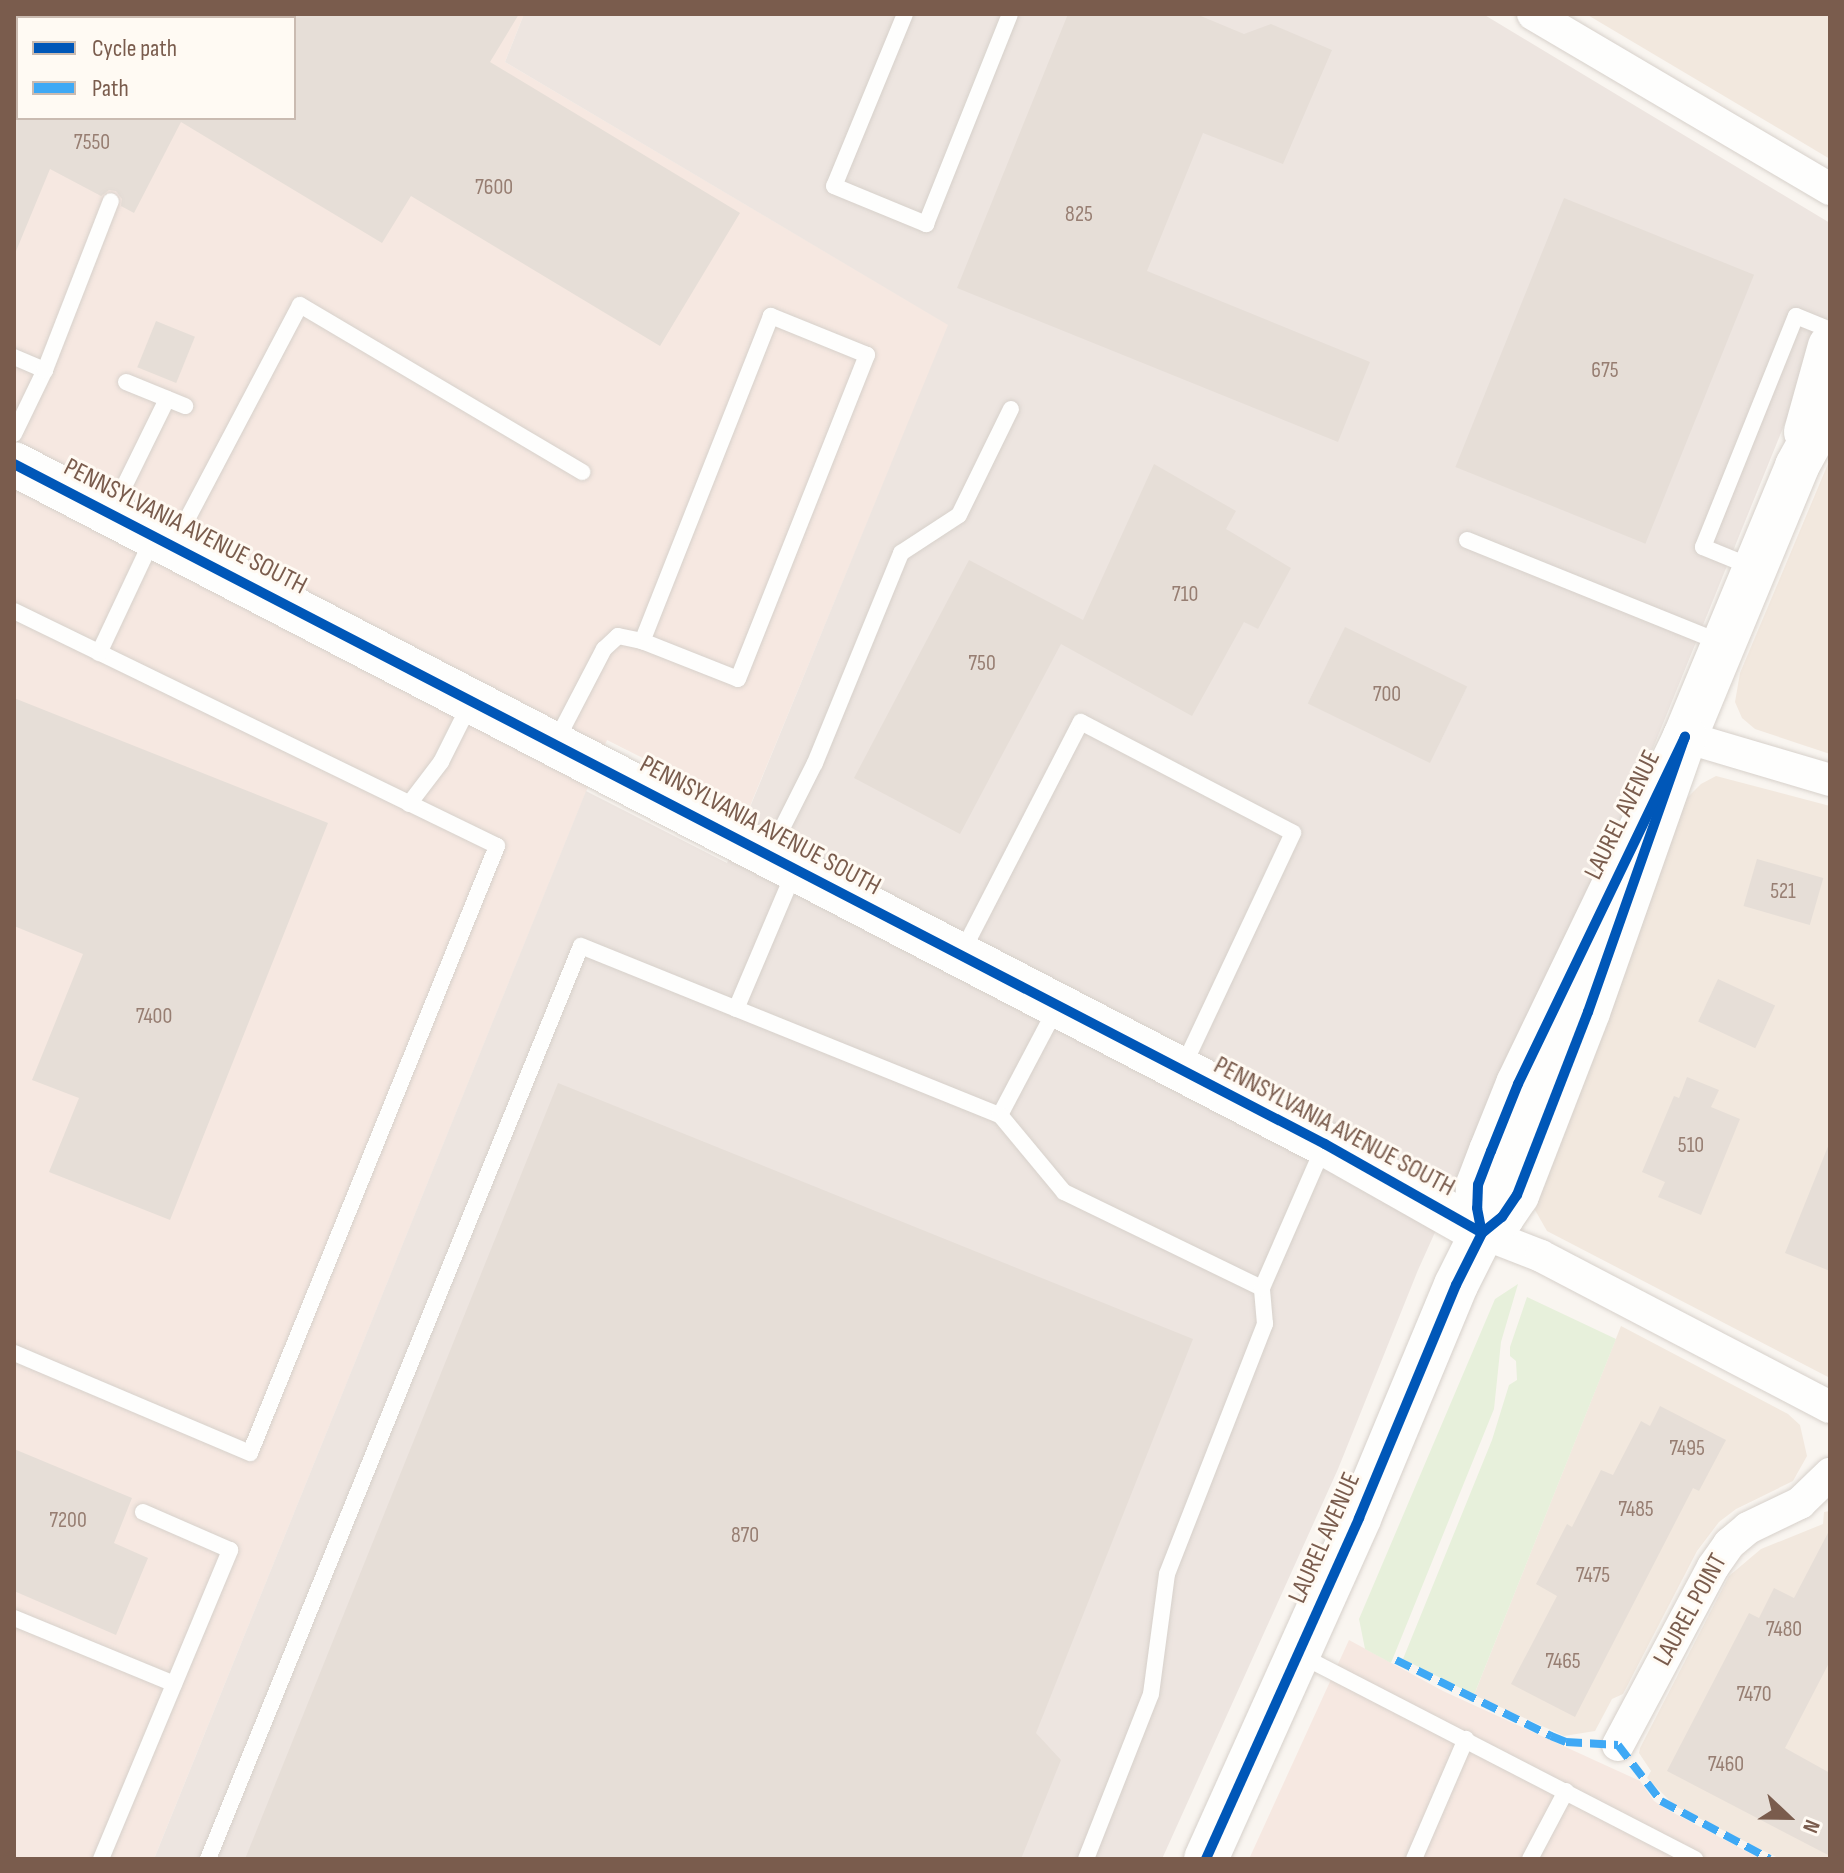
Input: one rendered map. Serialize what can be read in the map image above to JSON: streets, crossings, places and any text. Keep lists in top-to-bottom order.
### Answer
{
  "streets": {
    "street": ["PENNSYLVANIA AVENUE SOUTH", "LAUREL AVENUE", "LAUREL POINT"]
  },
  "crossings": [
    ["PENNSYLVANIA AVENUE SOUTH", "LAUREL AVENUE"]
  ],
  "house_numbers": [
    "7550",
    "7600",
    "825",
    "675",
    "710",
    "750",
    "700",
    "521",
    "7400",
    "510",
    "7495",
    "7485",
    "7200",
    "870",
    "7475",
    "7480",
    "7465",
    "7470",
    "7460"
  ],
  "legend": ["Cycle path", "Path"],
  "north": "right"
}
